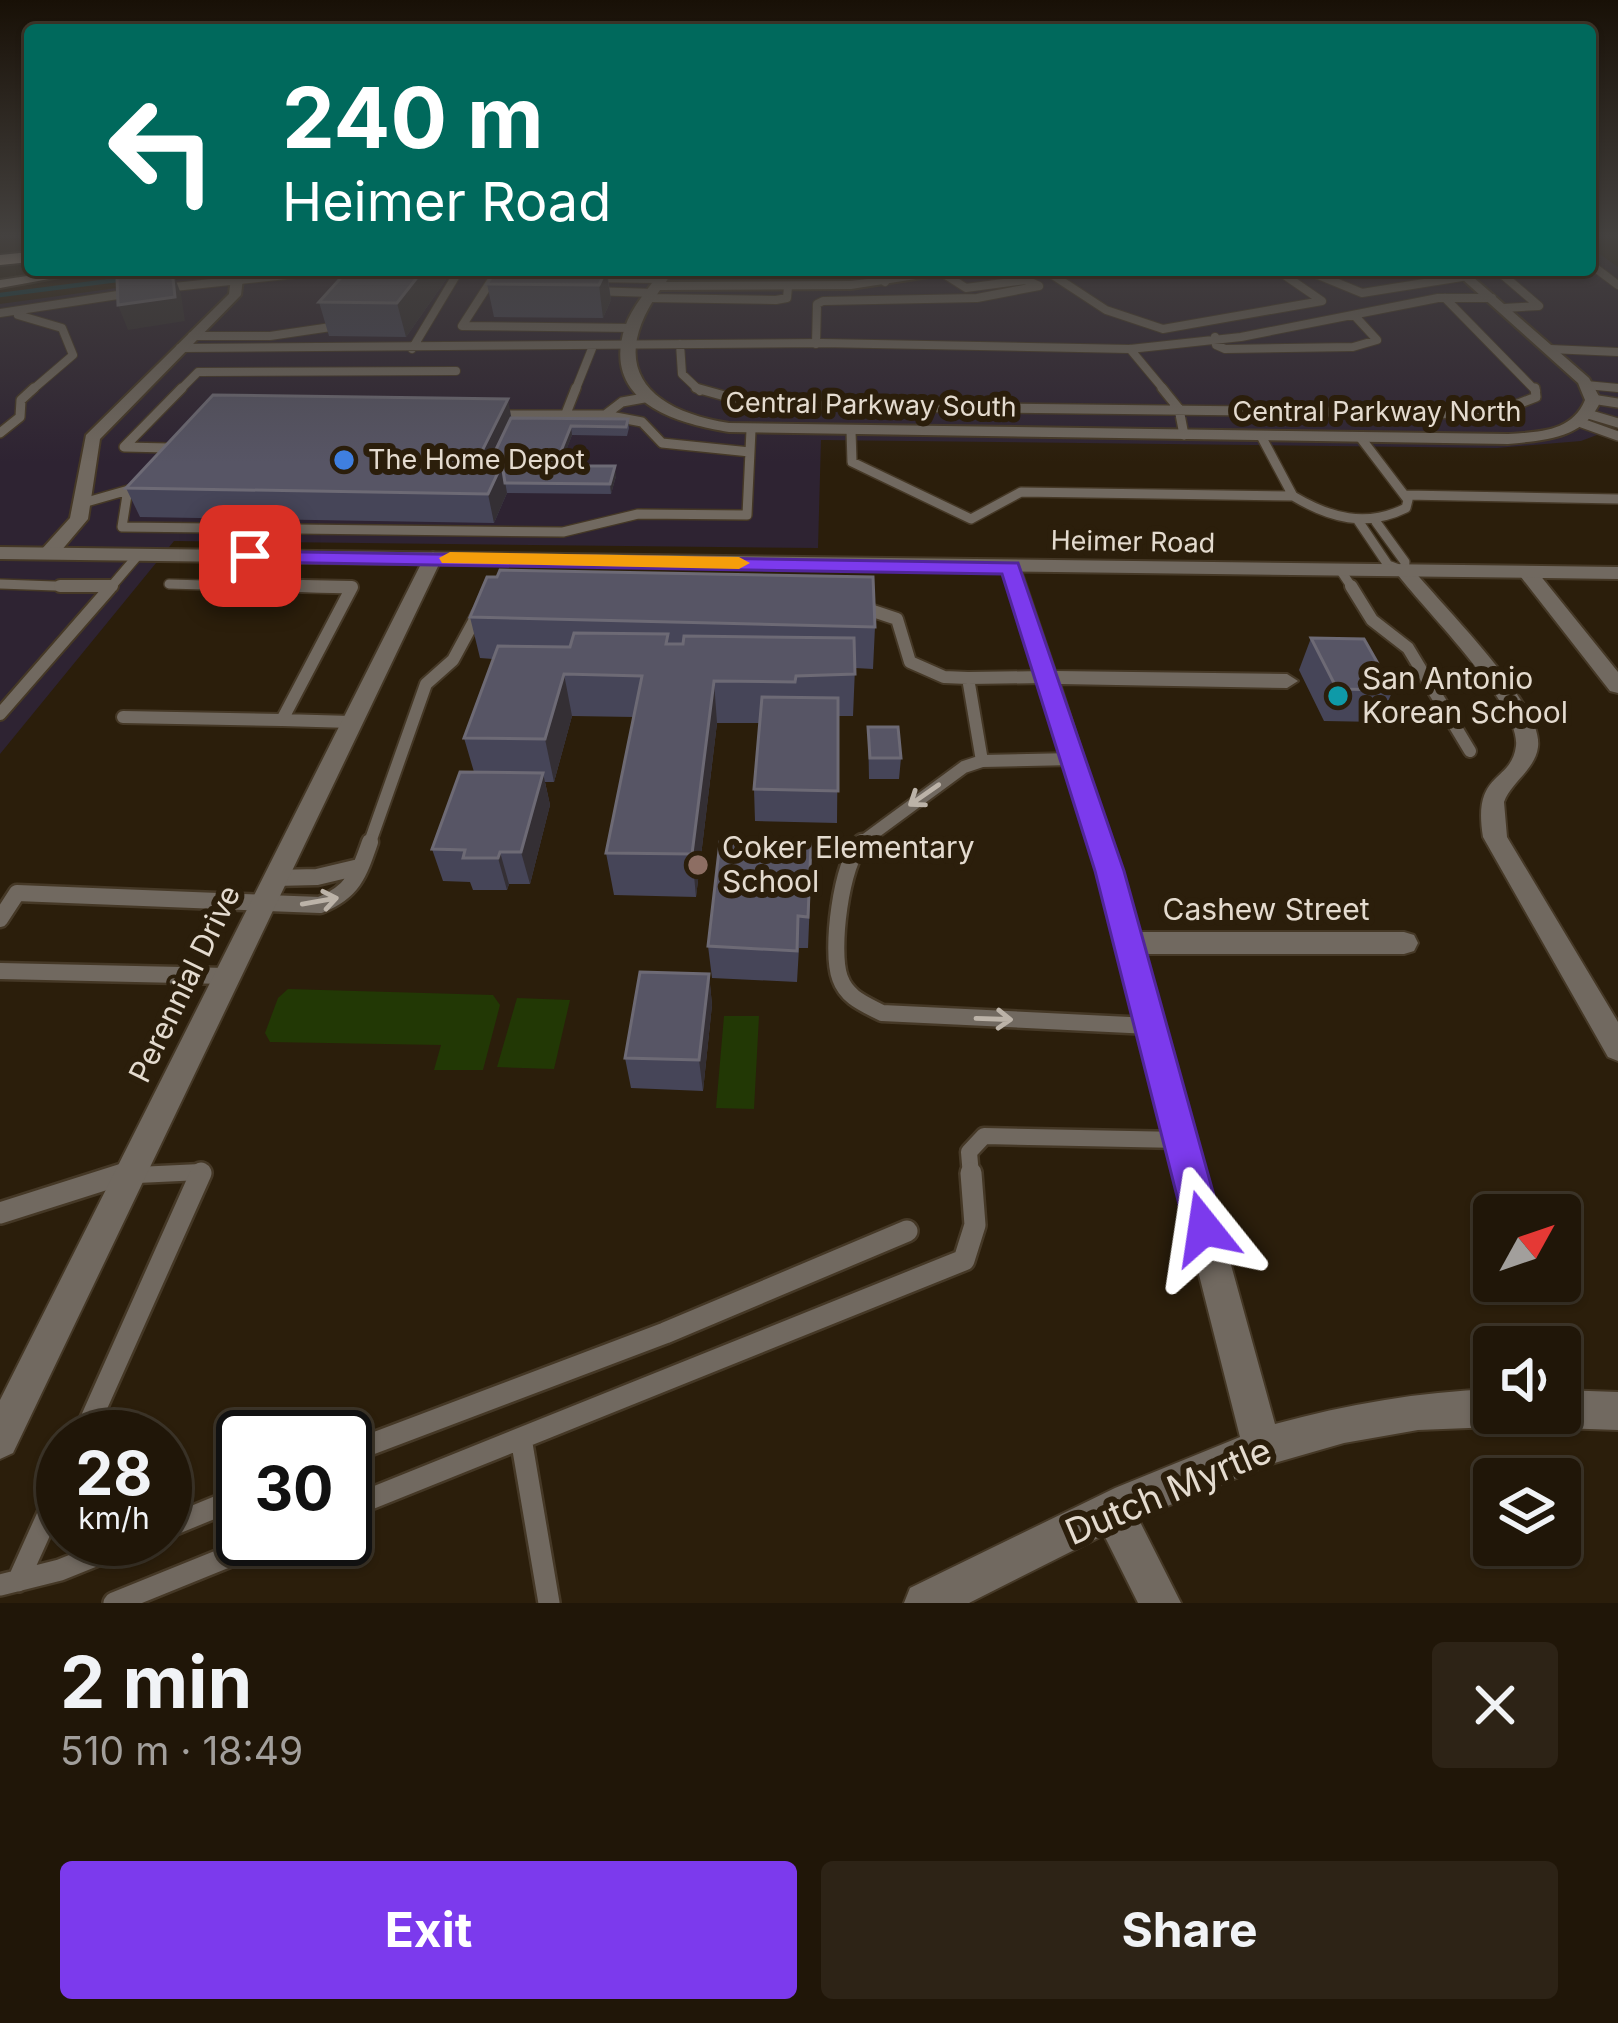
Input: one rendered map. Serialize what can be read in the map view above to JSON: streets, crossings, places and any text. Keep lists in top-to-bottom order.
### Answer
{
  "streets": {
    "street": [
      "Central Parkway South",
      "Central Parkway North",
      "Heimer Road",
      "Cashew Street",
      "Perennial Drive",
      "Dutch Myrtle"
    ]
  },
  "crossings": [
    ["Central Parkway South", "Central Parkway North"],
    ["Heimer Road", "Perennial Drive"]
  ],
  "places": ["The Home Depot", "San Antonio Korean School", "Coker Elementary School"],
  "north": "top right",
  "page": {
    "turn": ["240 m", "Heimer Road"],
    "speed": "28 km/h",
    "limit": "30",
    "heading": ["2 min", "510 m · 18:49"],
    "buttons": ["Exit", "Share"]
  }
}
